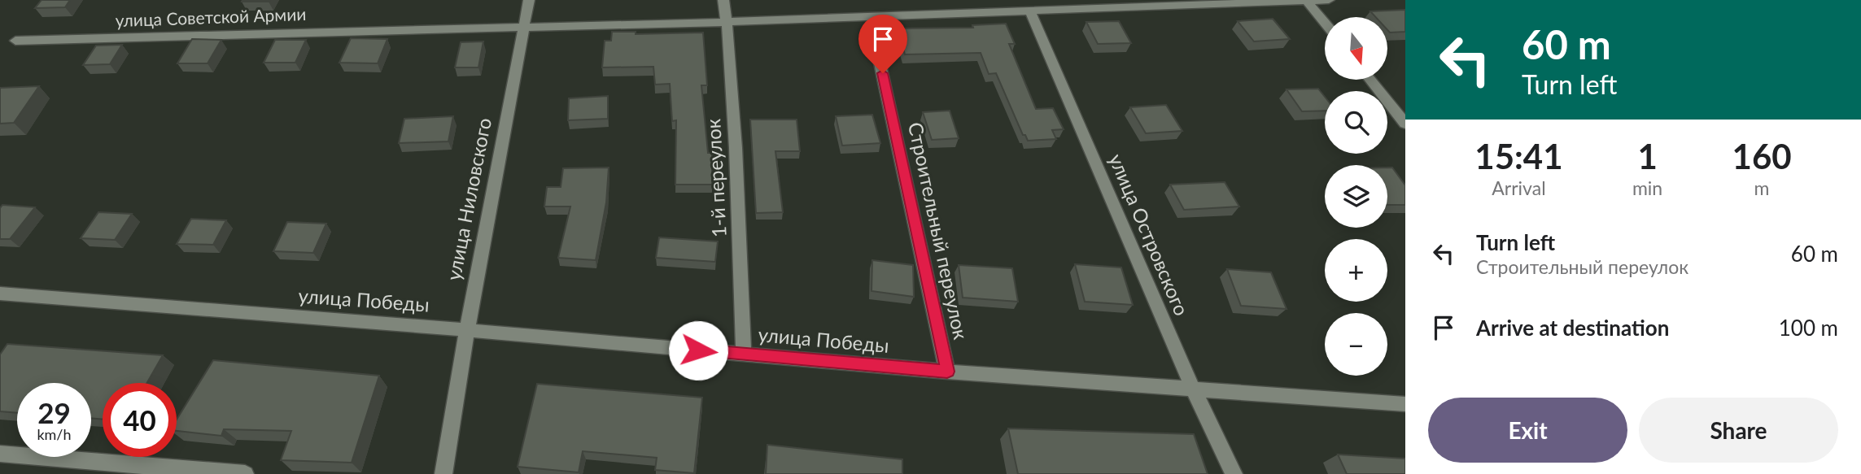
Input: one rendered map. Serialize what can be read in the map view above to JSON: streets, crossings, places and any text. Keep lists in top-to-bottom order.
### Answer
{
  "streets": {
    "street": [
      "улица Советской Армии",
      "1-й переулок",
      "улица Ниловского",
      "Строительный переулок",
      "улица Островского",
      "улица Победы"
    ]
  },
  "crossings": [
    ["улица Советской Армии", "1-й переулок"],
    ["улица Советской Армии", "улица Ниловского"],
    ["улица Советской Армии", "улица Островского"],
    ["1-й переулок", "улица Победы"],
    ["улица Ниловского", "улица Победы"],
    ["Строительный переулок", "улица Победы"],
    ["улица Островского", "улица Победы"]
  ],
  "north": "bottom",
  "page": {
    "turn": ["60 m", "Turn left"],
    "map_buttons": ["+", "−"],
    "eta": [
      "15:41",
      "Arrival",
      "1",
      "min",
      "160",
      "m"
    ],
    "list": [
      {
        "name": "Turn left",
        "note": "Строительный переулок",
        "value": "60 m"
      },
      {
        "name": "Arrive at destination",
        "value": "100 m"
      }
    ],
    "speed": "29 km/h",
    "limit": "40",
    "buttons": ["Exit", "Share"]
  }
}
